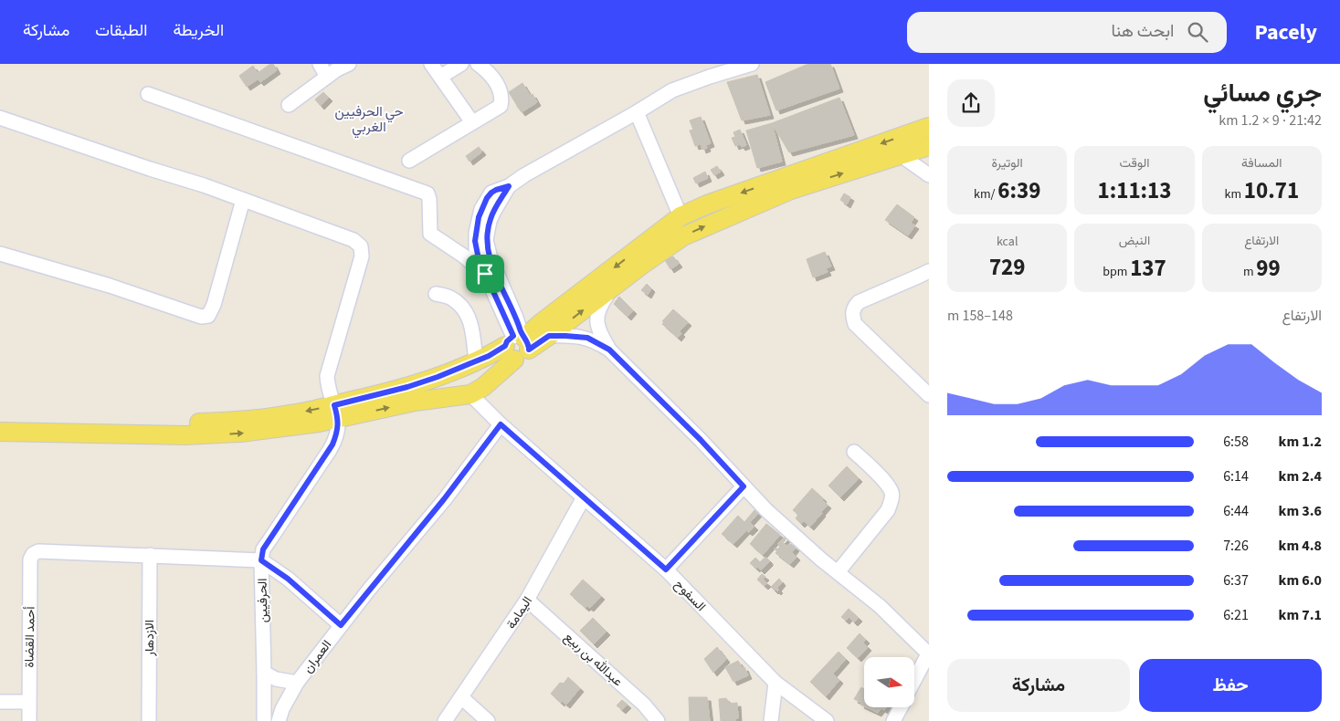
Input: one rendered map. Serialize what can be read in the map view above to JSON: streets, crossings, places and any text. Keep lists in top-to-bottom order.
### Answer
{
  "streets": {
    "street": [
      "السفوح",
      "الحرفيين",
      "اليمامة",
      "أحمد القضاة",
      "الازدهار",
      "العمران",
      "عبدالله بن ربيع"
    ]
  },
  "crossings": [
    ["السفوح", "اليمامة"],
    ["السفوح", "العمران"],
    ["اليمامة", "عبدالله بن ربيع"],
    ["أحمد القضاة", "الازدهار"]
  ],
  "districts": ["حي الحرفيين الغربي"],
  "north": "right",
  "page": {
    "header": "Pacely",
    "search": "ابحث هنا",
    "nav": ["الخريطة", "الطبقات", "مشاركة"],
    "heading": ["جري مسائي", "21:42 · 9 × 1.2 km"],
    "stats": [
      ["المسافة", "10.71 km"],
      ["الوقت", "1:11:13"],
      ["الوتيرة", "6:39 /km"],
      ["الارتفاع", "99 m"],
      ["النبض", "137 bpm"],
      ["kcal", "729"]
    ],
    "chart": ["الارتفاع", "148–158 m"],
    "list": [
      {
        "name": "1.2 km",
        "note": "6:58"
      },
      {
        "name": "2.4 km",
        "note": "6:14"
      },
      {
        "name": "3.6 km",
        "note": "6:44"
      },
      {
        "name": "4.8 km",
        "note": "7:26"
      },
      {
        "name": "6.0 km",
        "note": "6:37"
      },
      {
        "name": "7.1 km",
        "note": "6:21"
      }
    ],
    "buttons": ["حفظ", "مشاركة"]
  }
}
